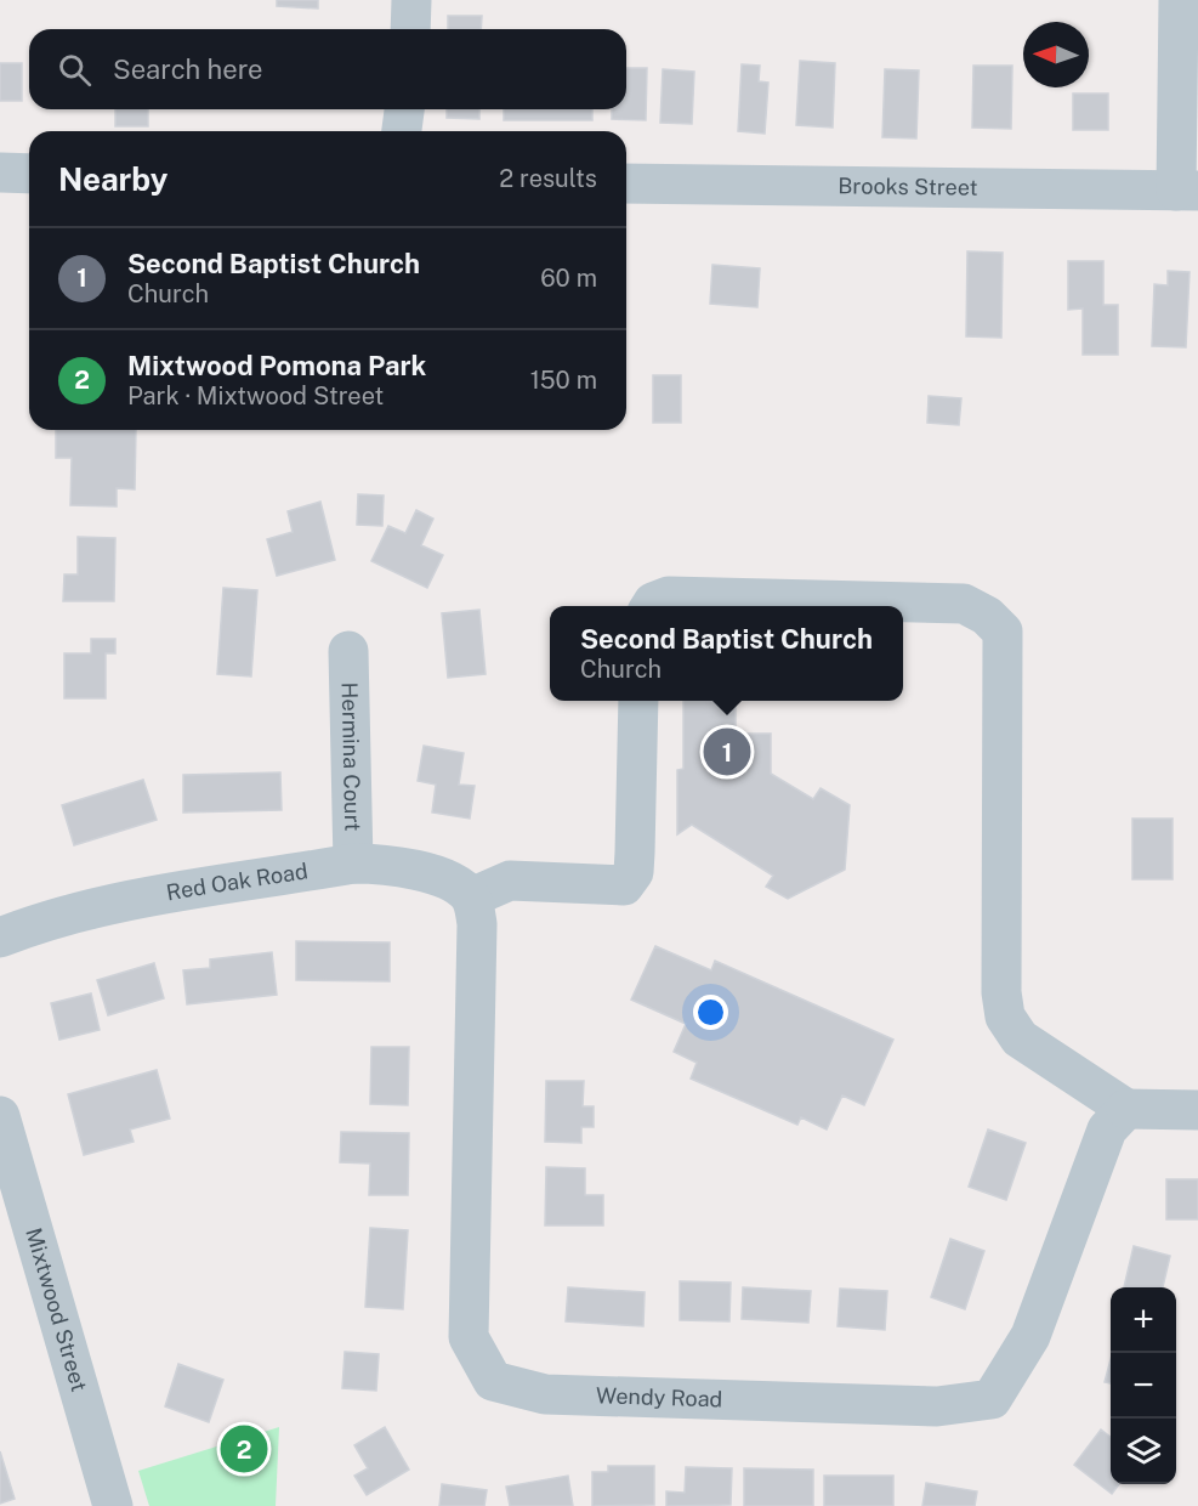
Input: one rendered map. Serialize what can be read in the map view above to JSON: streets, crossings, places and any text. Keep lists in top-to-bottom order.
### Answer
{
  "streets": {
    "street": [
      "Brooks Street",
      "Hermina Court",
      "Red Oak Road",
      "Mixtwood Street",
      "Wendy Road"
    ]
  },
  "crossings": [
    ["Hermina Court", "Red Oak Road"],
    ["Red Oak Road", "Wendy Road"]
  ],
  "north": "left",
  "page": {
    "search": "Search here",
    "heading": ["Nearby", "2 results"],
    "list": [
      {
        "mark": "1",
        "name": "Second Baptist Church",
        "note": "Church",
        "value": "60 m"
      },
      {
        "mark": "2",
        "name": "Mixtwood Pomona Park",
        "note": "Park · Mixtwood Street",
        "value": "150 m"
      }
    ],
    "popup": ["Second Baptist Church", "Church"],
    "pins": ["1", "2"],
    "map_buttons": ["+", "−"]
  }
}
